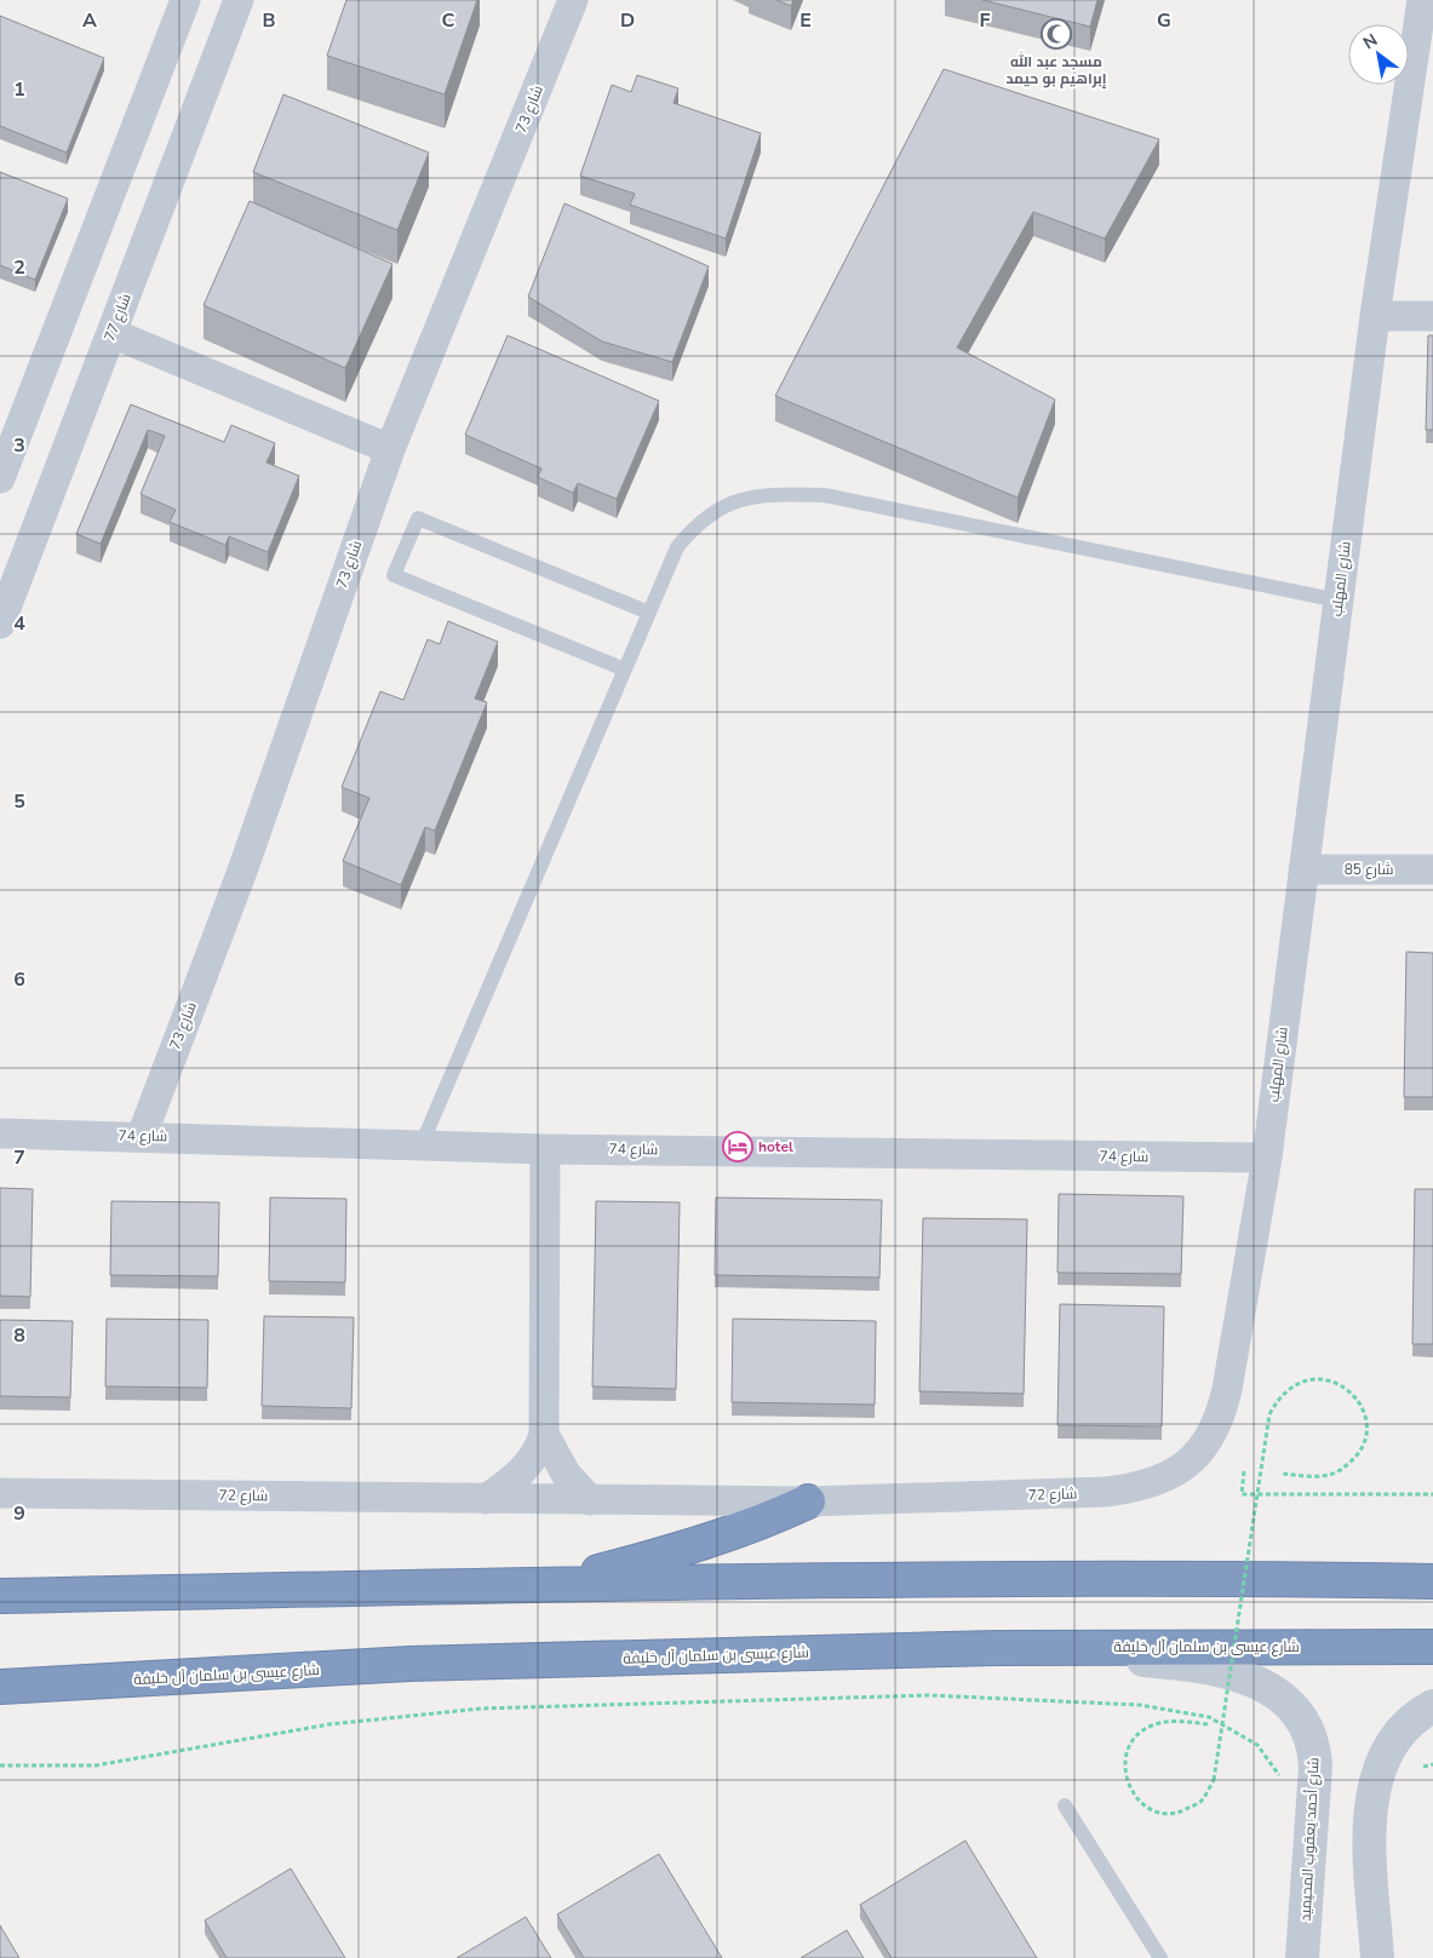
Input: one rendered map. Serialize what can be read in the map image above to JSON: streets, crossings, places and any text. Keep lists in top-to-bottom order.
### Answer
{
  "streets": {
    "highway": ["شارع عيسى بن سلمان آل خليفة"],
    "street": [
      "شارع 73",
      "شارع 77",
      "شارع المهلب",
      "شارع 85",
      "شارع 74",
      "شارع 72",
      "شارع أحمد يعقوب المحيميد"
    ]
  },
  "crossings": [
    ["شارع 73", "شارع 74"],
    ["شارع المهلب", "شارع 85"],
    ["شارع المهلب", "شارع 74"],
    ["شارع المهلب", "شارع 72"],
    ["شارع 74", "شارع 72"],
    ["شارع عيسى بن سلمان آل خليفة", "شارع أحمد يعقوب المحيميد"]
  ],
  "places": {
    "mosque": ["مسجد عبد الله إبراهيم بو حيمد"],
    "hotel": ["hotel"]
  },
  "north": "top left",
  "grid": {
    "columns": [
      "A",
      "B",
      "C",
      "D",
      "E",
      "F",
      "G"
    ],
    "rows": [
      "1",
      "2",
      "3",
      "4",
      "5",
      "6",
      "7",
      "8",
      "9"
    ]
  }
}
